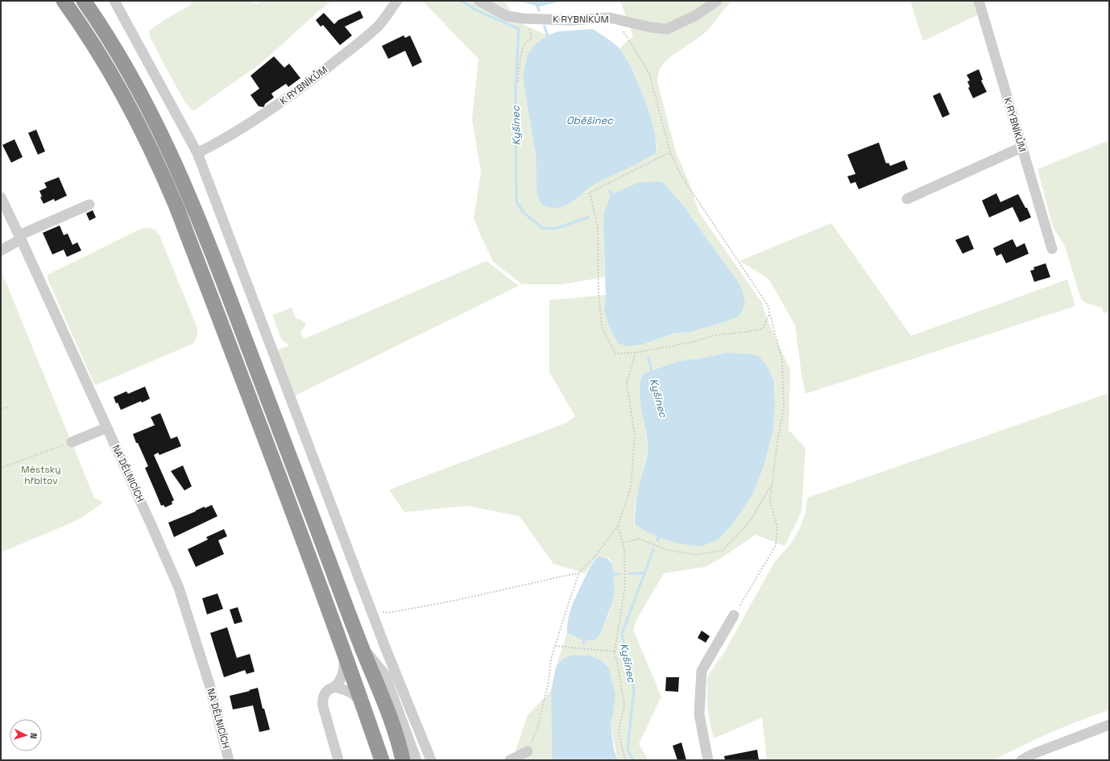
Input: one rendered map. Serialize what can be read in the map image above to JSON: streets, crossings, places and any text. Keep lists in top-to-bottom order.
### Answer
{
  "streets": {
    "street": ["K RYBNÍKŮM", "NA DĚLNICÍCH"]
  },
  "water": ["Oběšinec", "Kyšinec"],
  "parks": ["Městský hřbitov"],
  "north": "right"
}
